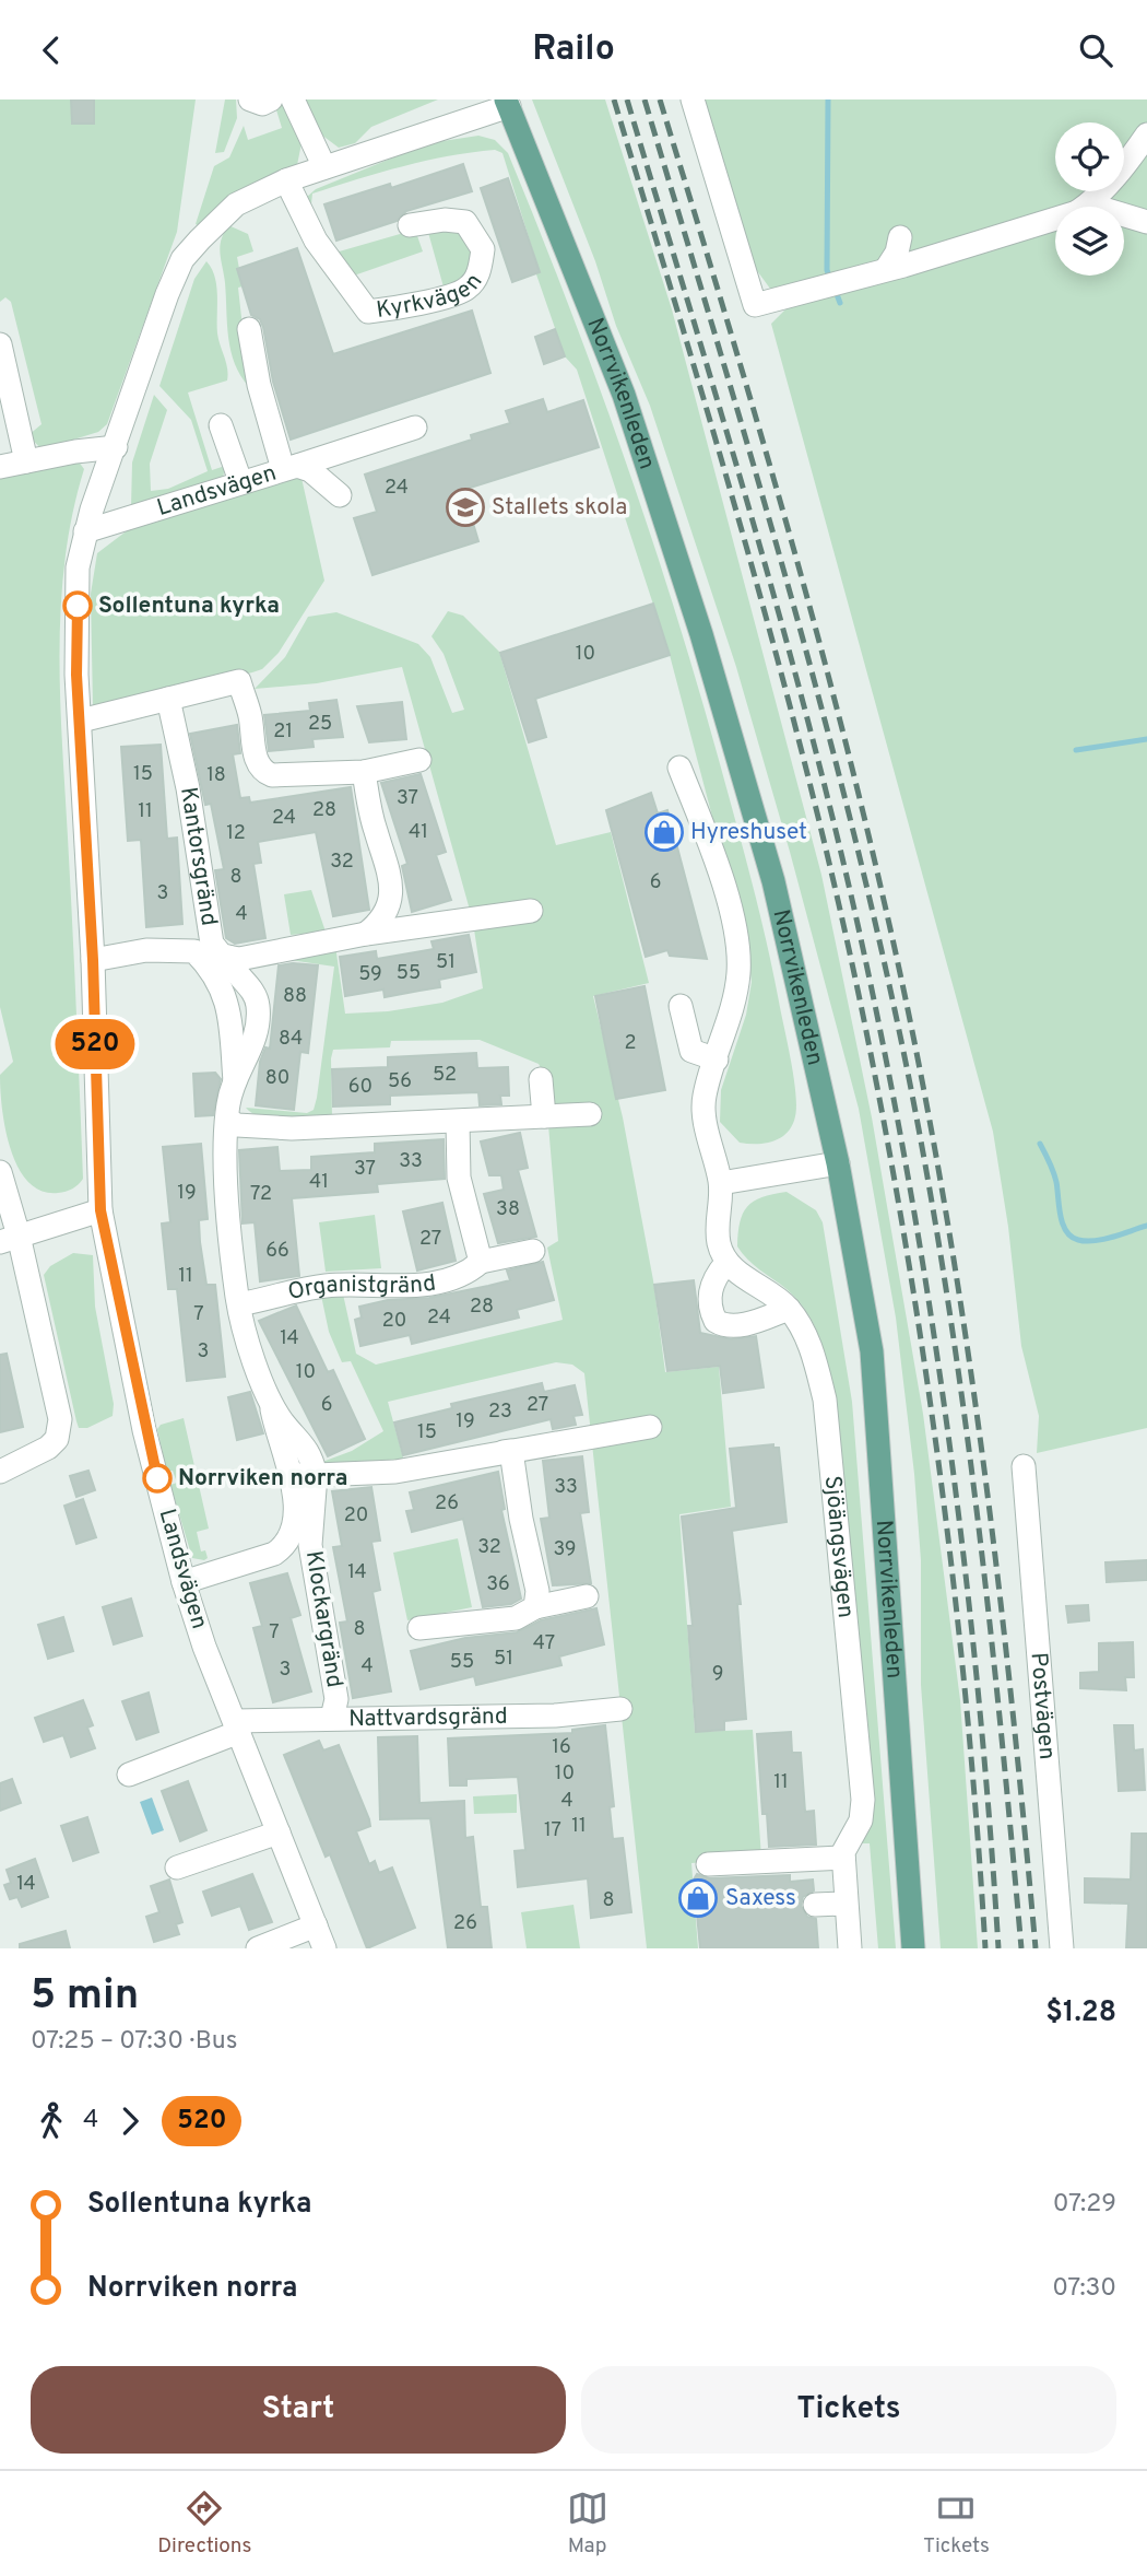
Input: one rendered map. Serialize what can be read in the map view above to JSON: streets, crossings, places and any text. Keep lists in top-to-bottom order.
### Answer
{
  "streets": {
    "main road": ["Norrvikenleden"],
    "street": [
      "Kyrkvägen",
      "Landsvägen",
      "Kantorsgränd",
      "Organistgränd",
      "Sjöängsvägen",
      "Klockargränd",
      "Postvägen",
      "Nattvardsgränd"
    ]
  },
  "crossings": [
    ["Landsvägen", "Kantorsgränd"],
    ["Landsvägen", "Klockargränd"],
    ["Landsvägen", "Nattvardsgränd"],
    ["Klockargränd", "Nattvardsgränd"]
  ],
  "places": {
    "school or university": ["Stallets skola"],
    "other": ["Sollentuna kyrka", "Norrviken norra"],
    "shop": ["Hyreshuset", "Saxess"]
  },
  "lines": ["bus line 520"],
  "house_numbers": [
    "24",
    "10",
    "25",
    "21",
    "15",
    "18",
    "37",
    "28",
    "11",
    "24",
    "41",
    "12",
    "32",
    "8",
    "6",
    "3",
    "4",
    "51",
    "55",
    "59",
    "88",
    "84",
    "2",
    "52",
    "80",
    "56",
    "60",
    "33",
    "37",
    "41",
    "19",
    "72",
    "38",
    "27",
    "66",
    "11",
    "28",
    "7",
    "24",
    "20",
    "14",
    "3",
    "10",
    "6",
    "27",
    "23",
    "19",
    "15",
    "33",
    "26",
    "20",
    "32",
    "39",
    "14",
    "36",
    "8",
    "7",
    "47",
    "51",
    "55",
    "4",
    "3",
    "9",
    "16",
    "10",
    "11",
    "4",
    "11",
    "17",
    "14",
    "8",
    "26"
  ],
  "page": {
    "header": "Railo",
    "on_map": "520",
    "heading": ["5 min", "07:25 – 07:30 · Bus", "$1.28"],
    "legs": ["4", "520"],
    "list": [
      {
        "name": "Sollentuna kyrka",
        "value": "07:29"
      },
      {
        "name": "Norrviken norra",
        "value": "07:30"
      }
    ],
    "buttons": ["Start", "Tickets"],
    "tabs": ["Directions", "Map", "Tickets"]
  }
}
